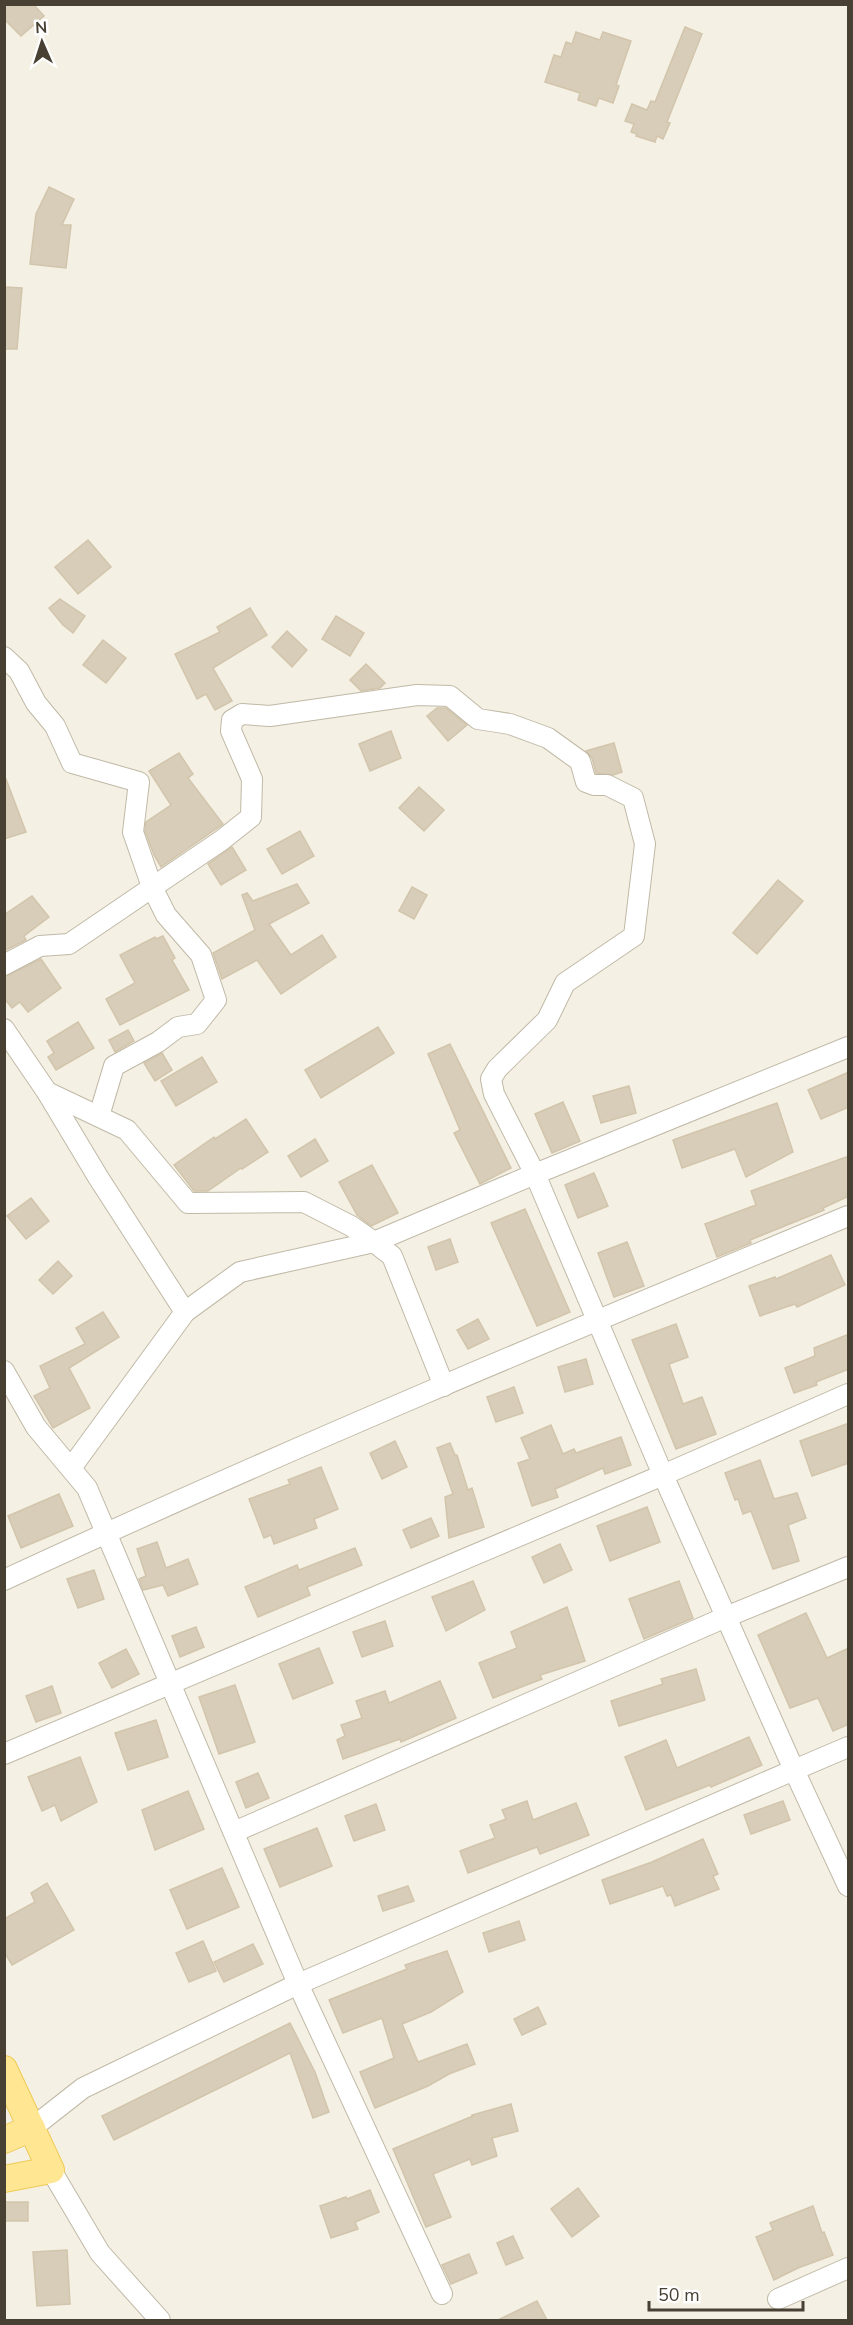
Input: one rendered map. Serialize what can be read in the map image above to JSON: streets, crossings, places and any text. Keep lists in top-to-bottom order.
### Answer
{
  "scale_bar": "50 m",
  "north": "top"
}
